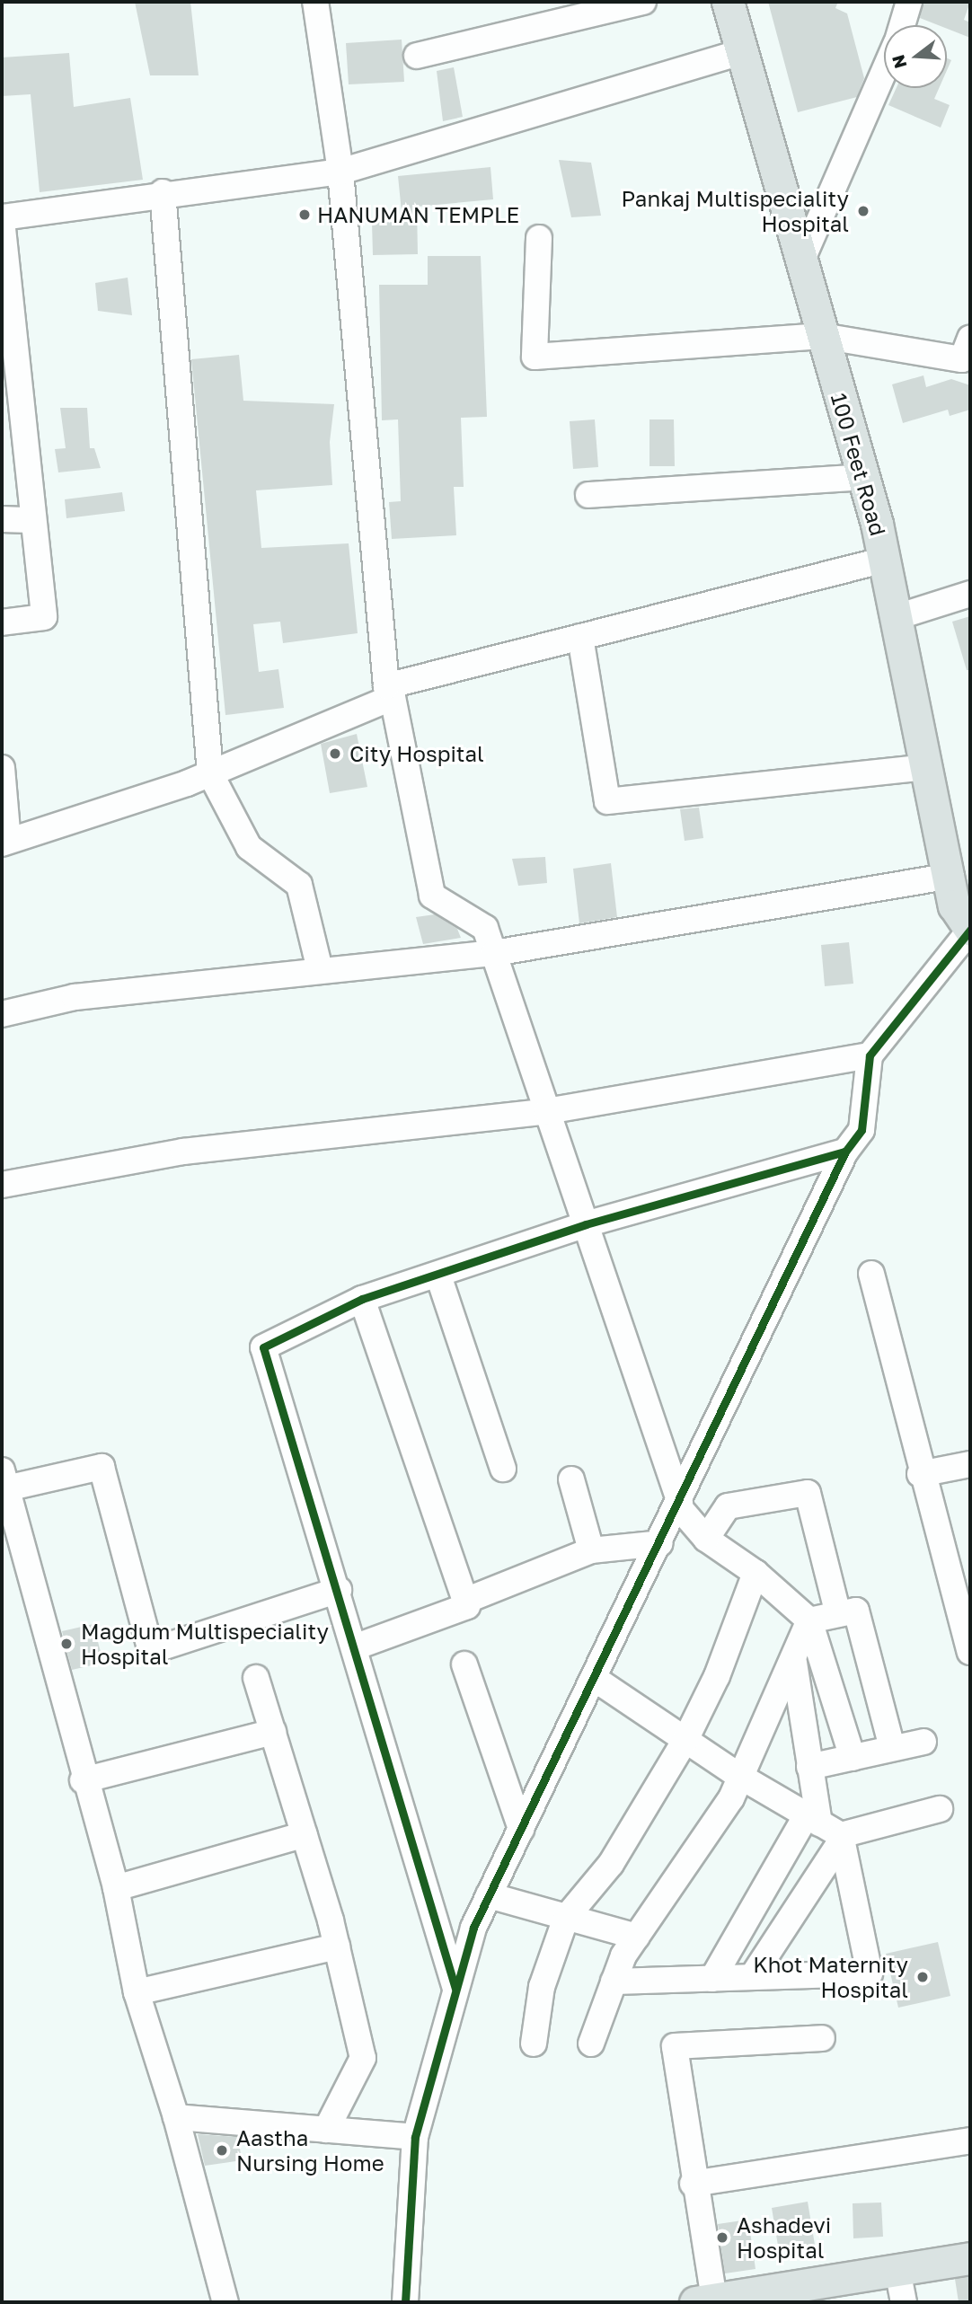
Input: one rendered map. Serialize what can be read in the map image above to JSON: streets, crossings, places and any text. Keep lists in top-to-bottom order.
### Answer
{
  "streets": {
    "main road": ["100 Feet Road"]
  },
  "places": [
    "Pankaj Multispeciality Hospital",
    "HANUMAN TEMPLE",
    "City Hospital",
    "Magdum Multispeciality Hospital",
    "Khot Maternity Hospital",
    "Aastha Nursing Home",
    "Ashadevi Hospital"
  ],
  "north": "left"
}
